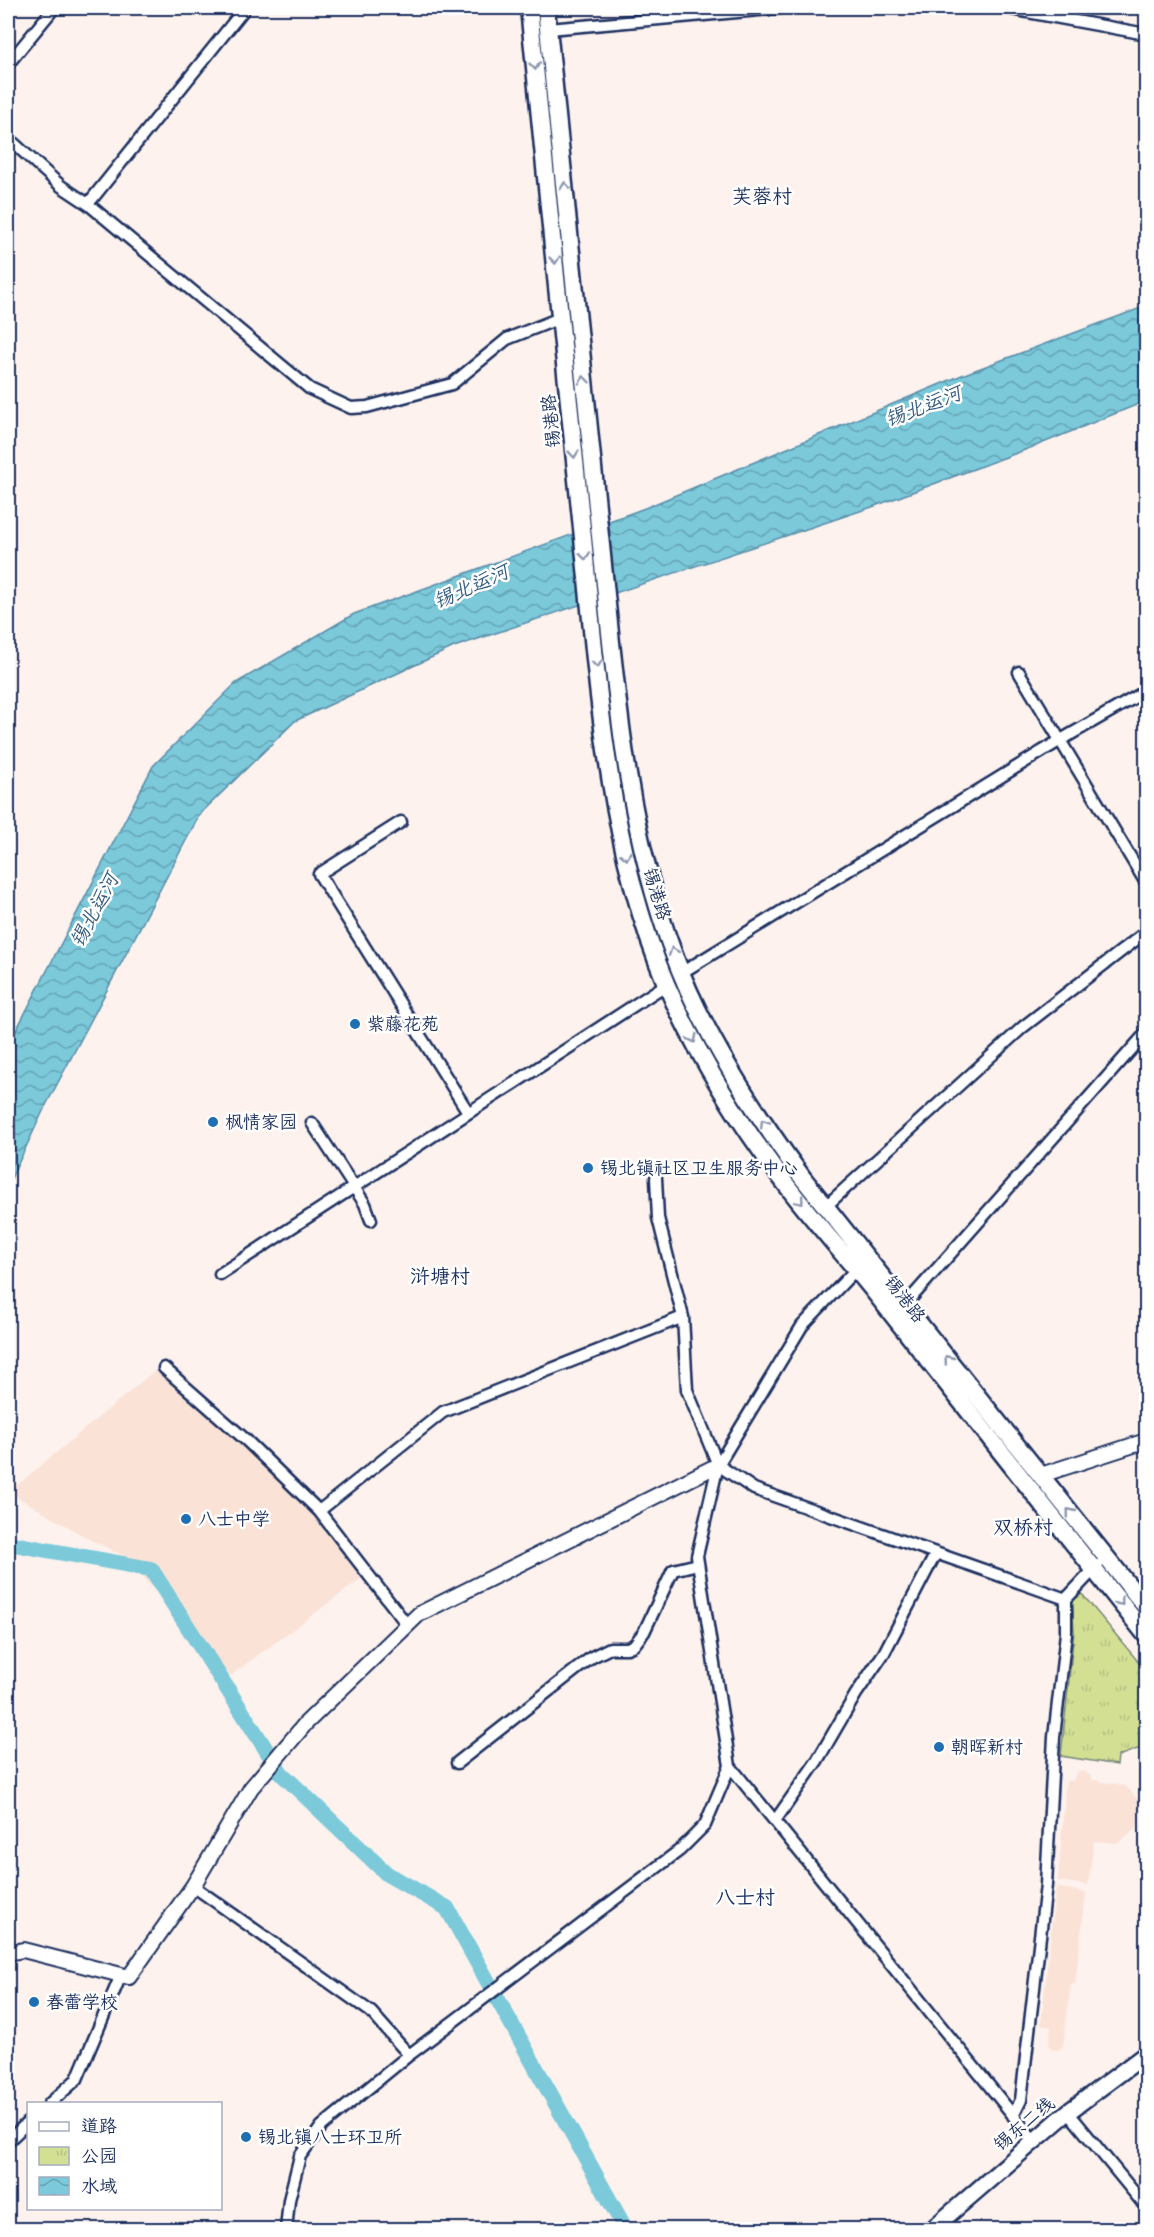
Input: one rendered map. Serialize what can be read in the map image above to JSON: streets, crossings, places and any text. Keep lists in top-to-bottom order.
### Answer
{
  "streets": {
    "main road": ["锡港路", "锡东二线"]
  },
  "districts": [
    "芙蓉村",
    "浒塘村",
    "双桥村",
    "八士村"
  ],
  "water": ["锡北运河"],
  "places": [
    "紫藤花苑",
    "枫情家园",
    "锡北镇社区卫生服务中心",
    "八士中学",
    "朝晖新村",
    "春蕾学校",
    "锡北镇八士环卫所"
  ],
  "legend": ["道路", "公园", "水域"]
}
